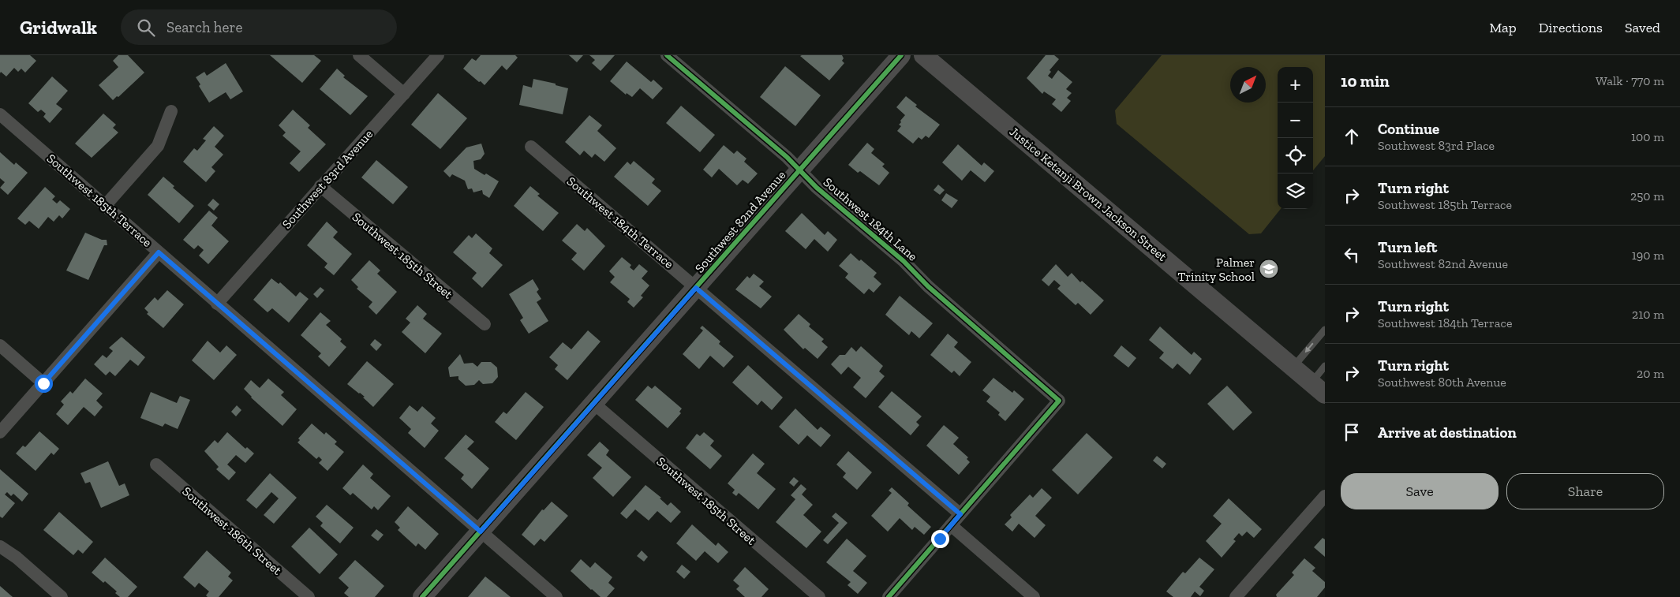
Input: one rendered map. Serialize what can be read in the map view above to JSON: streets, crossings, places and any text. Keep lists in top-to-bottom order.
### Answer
{
  "streets": {
    "street": [
      "Southwest 83rd Avenue",
      "Justice Ketanji Brown Jackson Street",
      "Southwest 185th Terrace",
      "Southwest 184th Lane",
      "Southwest 82nd Avenue",
      "Southwest 184th Terrace",
      "Southwest 185th Street",
      "Southwest 186th Street"
    ]
  },
  "crossings": [
    ["Southwest 83rd Avenue", "Southwest 185th Terrace"],
    ["Southwest 83rd Avenue", "Southwest 185th Street"],
    ["Southwest 185th Terrace", "Southwest 82nd Avenue"],
    ["Southwest 184th Lane", "Southwest 82nd Avenue"],
    ["Southwest 184th Lane", "Southwest 184th Terrace"],
    ["Southwest 82nd Avenue", "Southwest 184th Terrace"],
    ["Southwest 82nd Avenue", "Southwest 185th Street"]
  ],
  "places": {
    "school or university": ["Palmer Trinity School"]
  },
  "north": "top right",
  "page": {
    "header": "Gridwalk",
    "search": "Search here",
    "nav": ["Map", "Directions", "Saved"],
    "heading": ["10 min", "Walk · 770 m"],
    "map_buttons": ["+", "−"],
    "list": [
      ["Continue", "Southwest 83rd Place", "100 m"],
      ["Turn right", "Southwest 185th Terrace", "250 m"],
      ["Turn left", "Southwest 82nd Avenue", "190 m"],
      ["Turn right", "Southwest 184th Terrace", "210 m"],
      ["Turn right", "Southwest 80th Avenue", "20 m"],
      "Arrive at destination"
    ],
    "buttons": ["Save", "Share"]
  }
}
